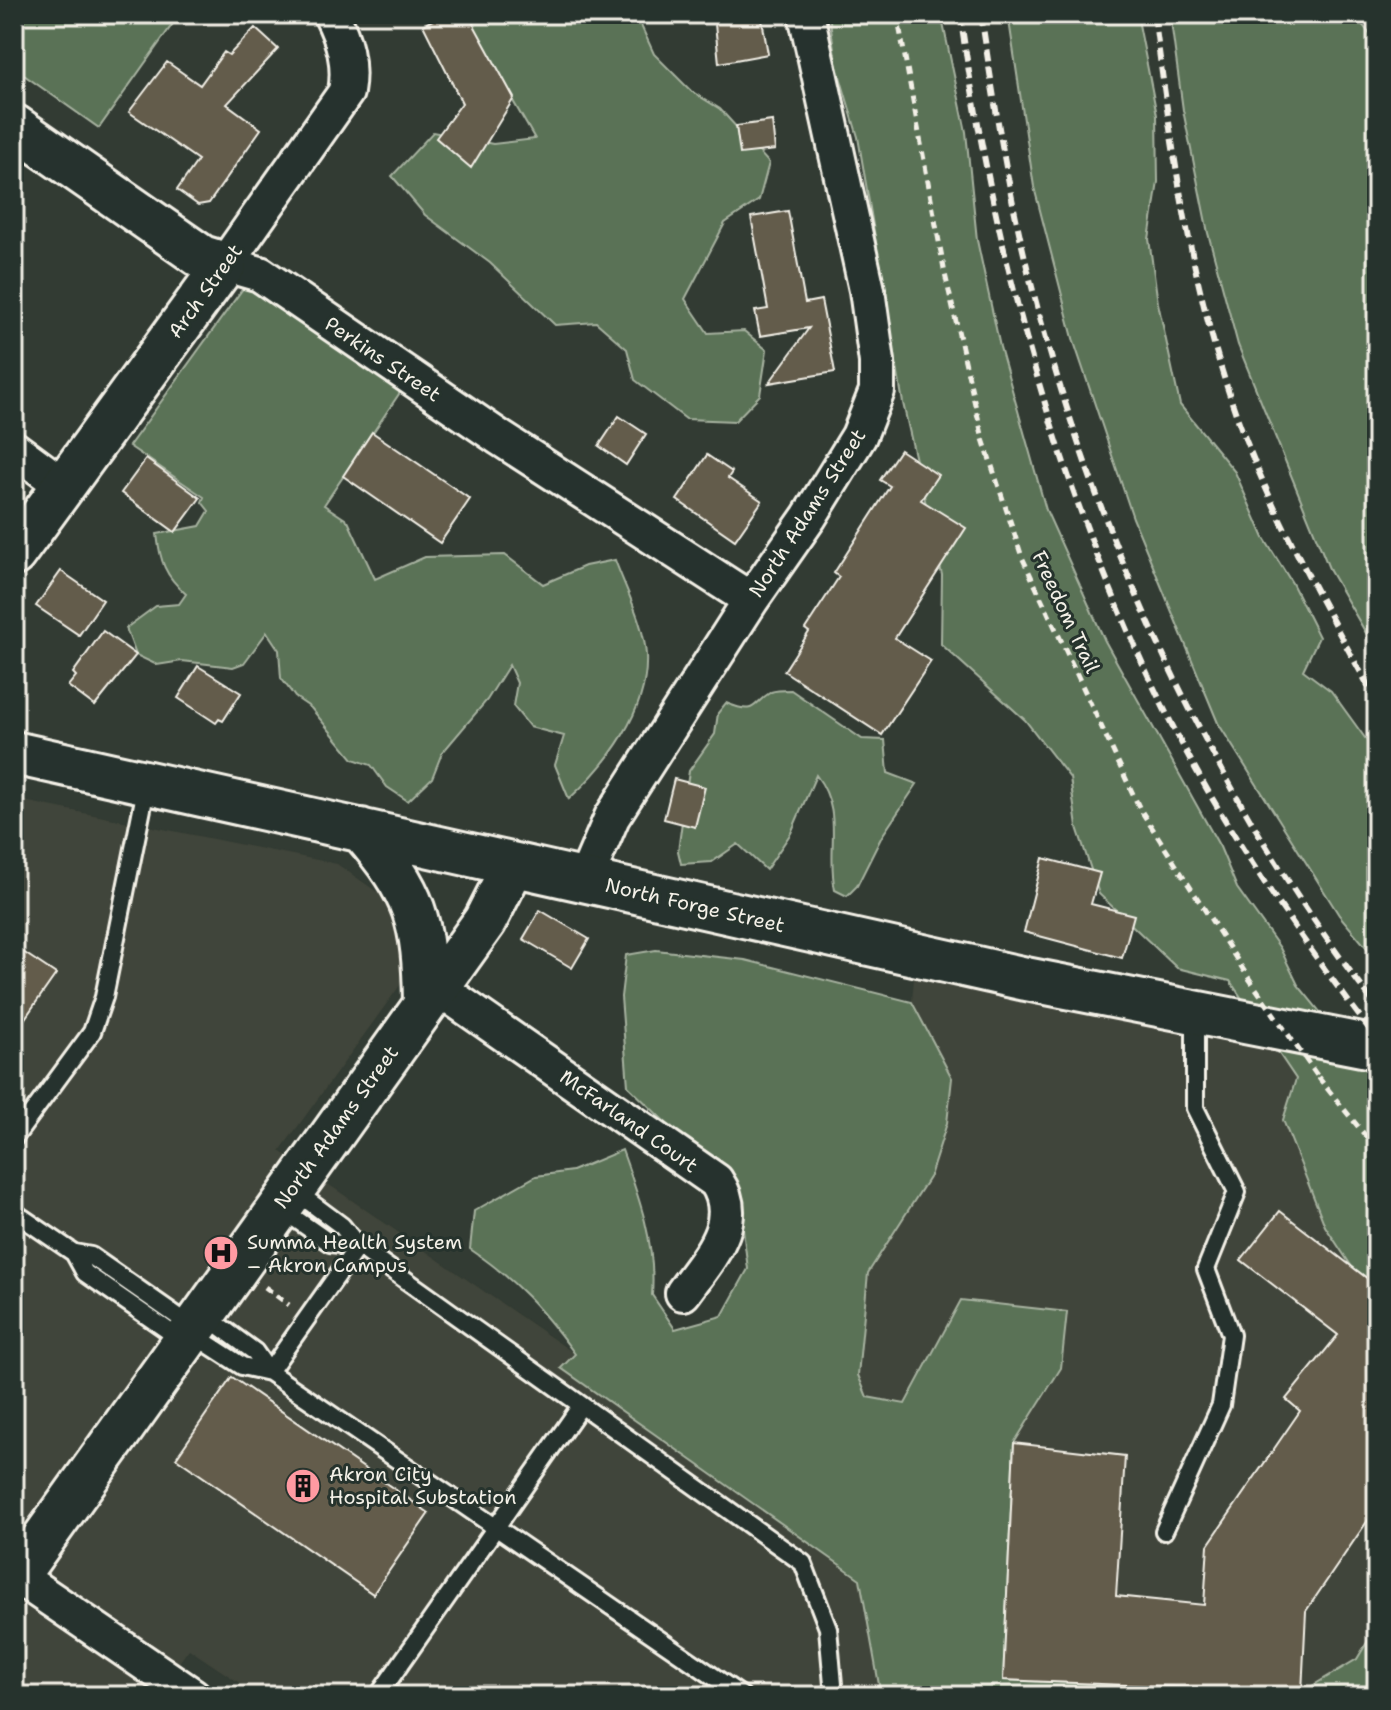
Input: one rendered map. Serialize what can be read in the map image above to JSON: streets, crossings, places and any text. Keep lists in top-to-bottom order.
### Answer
{
  "streets": {
    "street": [
      "Arch Street",
      "Perkins Street",
      "North Adams Street",
      "North Forge Street",
      "McFarland Court"
    ],
    "path": ["Freedom Trail"]
  },
  "crossings": [
    ["Arch Street", "Perkins Street"],
    ["Perkins Street", "North Adams Street"],
    ["North Adams Street", "North Forge Street"],
    ["North Adams Street", "McFarland Court"]
  ],
  "places": {
    "hospital": ["Summa Health System – Akron Campus"],
    "building": ["Akron City Hospital Substation"]
  }
}
